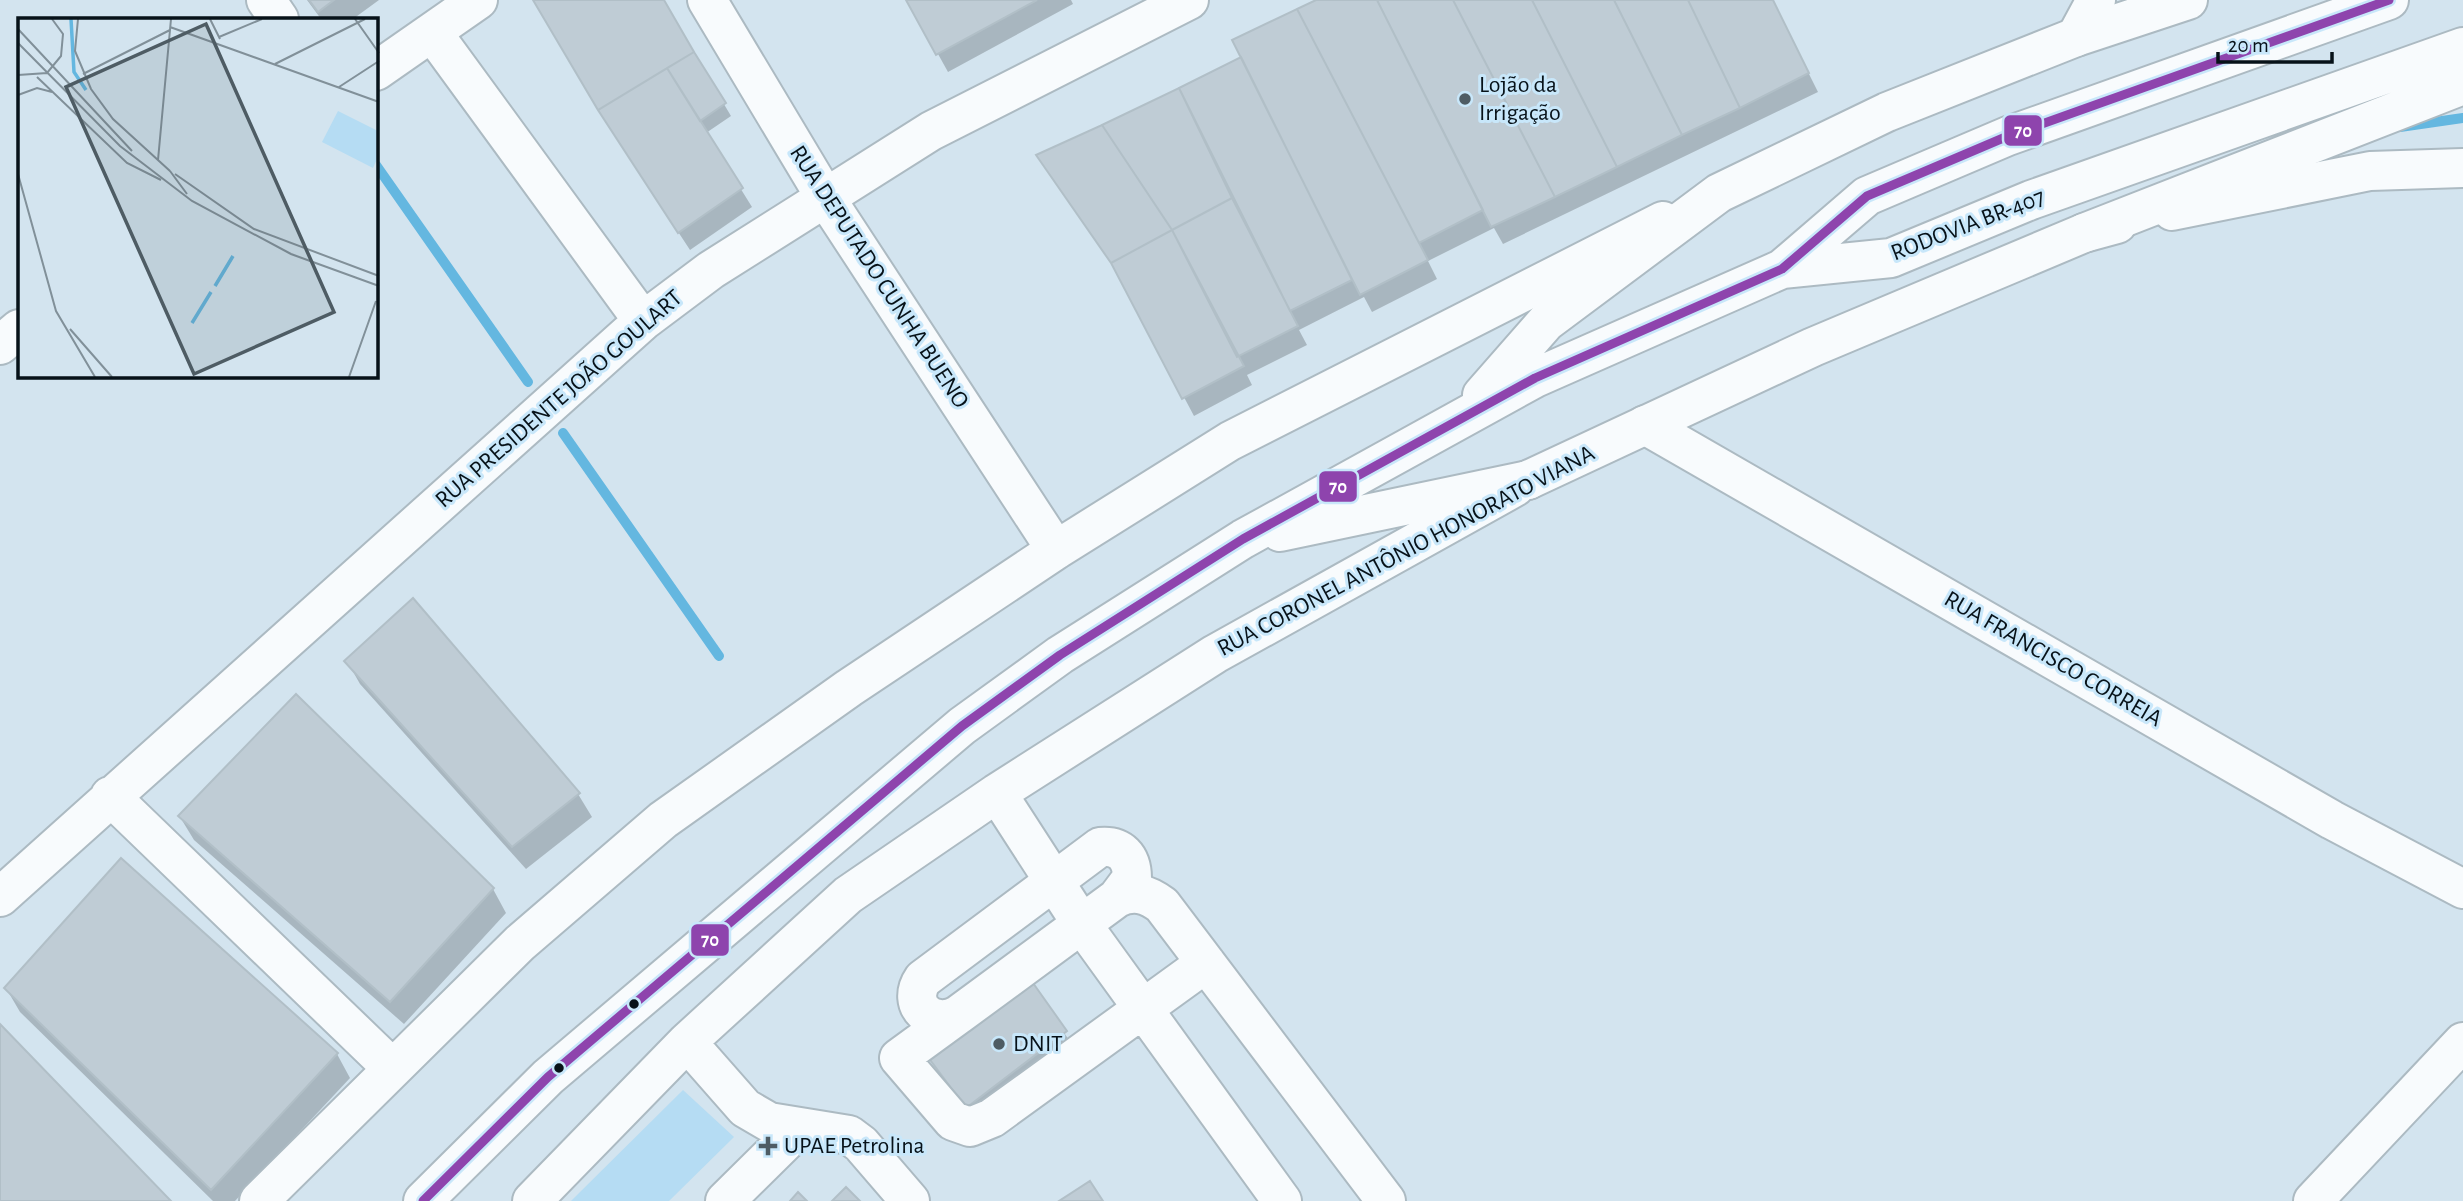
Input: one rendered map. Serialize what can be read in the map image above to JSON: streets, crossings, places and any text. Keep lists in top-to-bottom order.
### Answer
{
  "streets": {
    "main road": [
      "RODOVIA BR-407",
      "RUA DEPUTADO CUNHA BUENO",
      "RUA PRESIDENTE JOÃO GOULART",
      "RUA CORONEL ANTÔNIO HONORATO VIANA",
      "RUA FRANCISCO CORREIA"
    ]
  },
  "crossings": [
    ["RUA DEPUTADO CUNHA BUENO", "RUA PRESIDENTE JOÃO GOULART"],
    ["RUA CORONEL ANTÔNIO HONORATO VIANA", "RUA FRANCISCO CORREIA"]
  ],
  "places": {
    "other": ["Lojão da Irrigação", "DNIT"],
    "health": ["UPAE Petrolina"]
  },
  "lines": ["transit line 70"],
  "scale_bar": "20 m"
}
